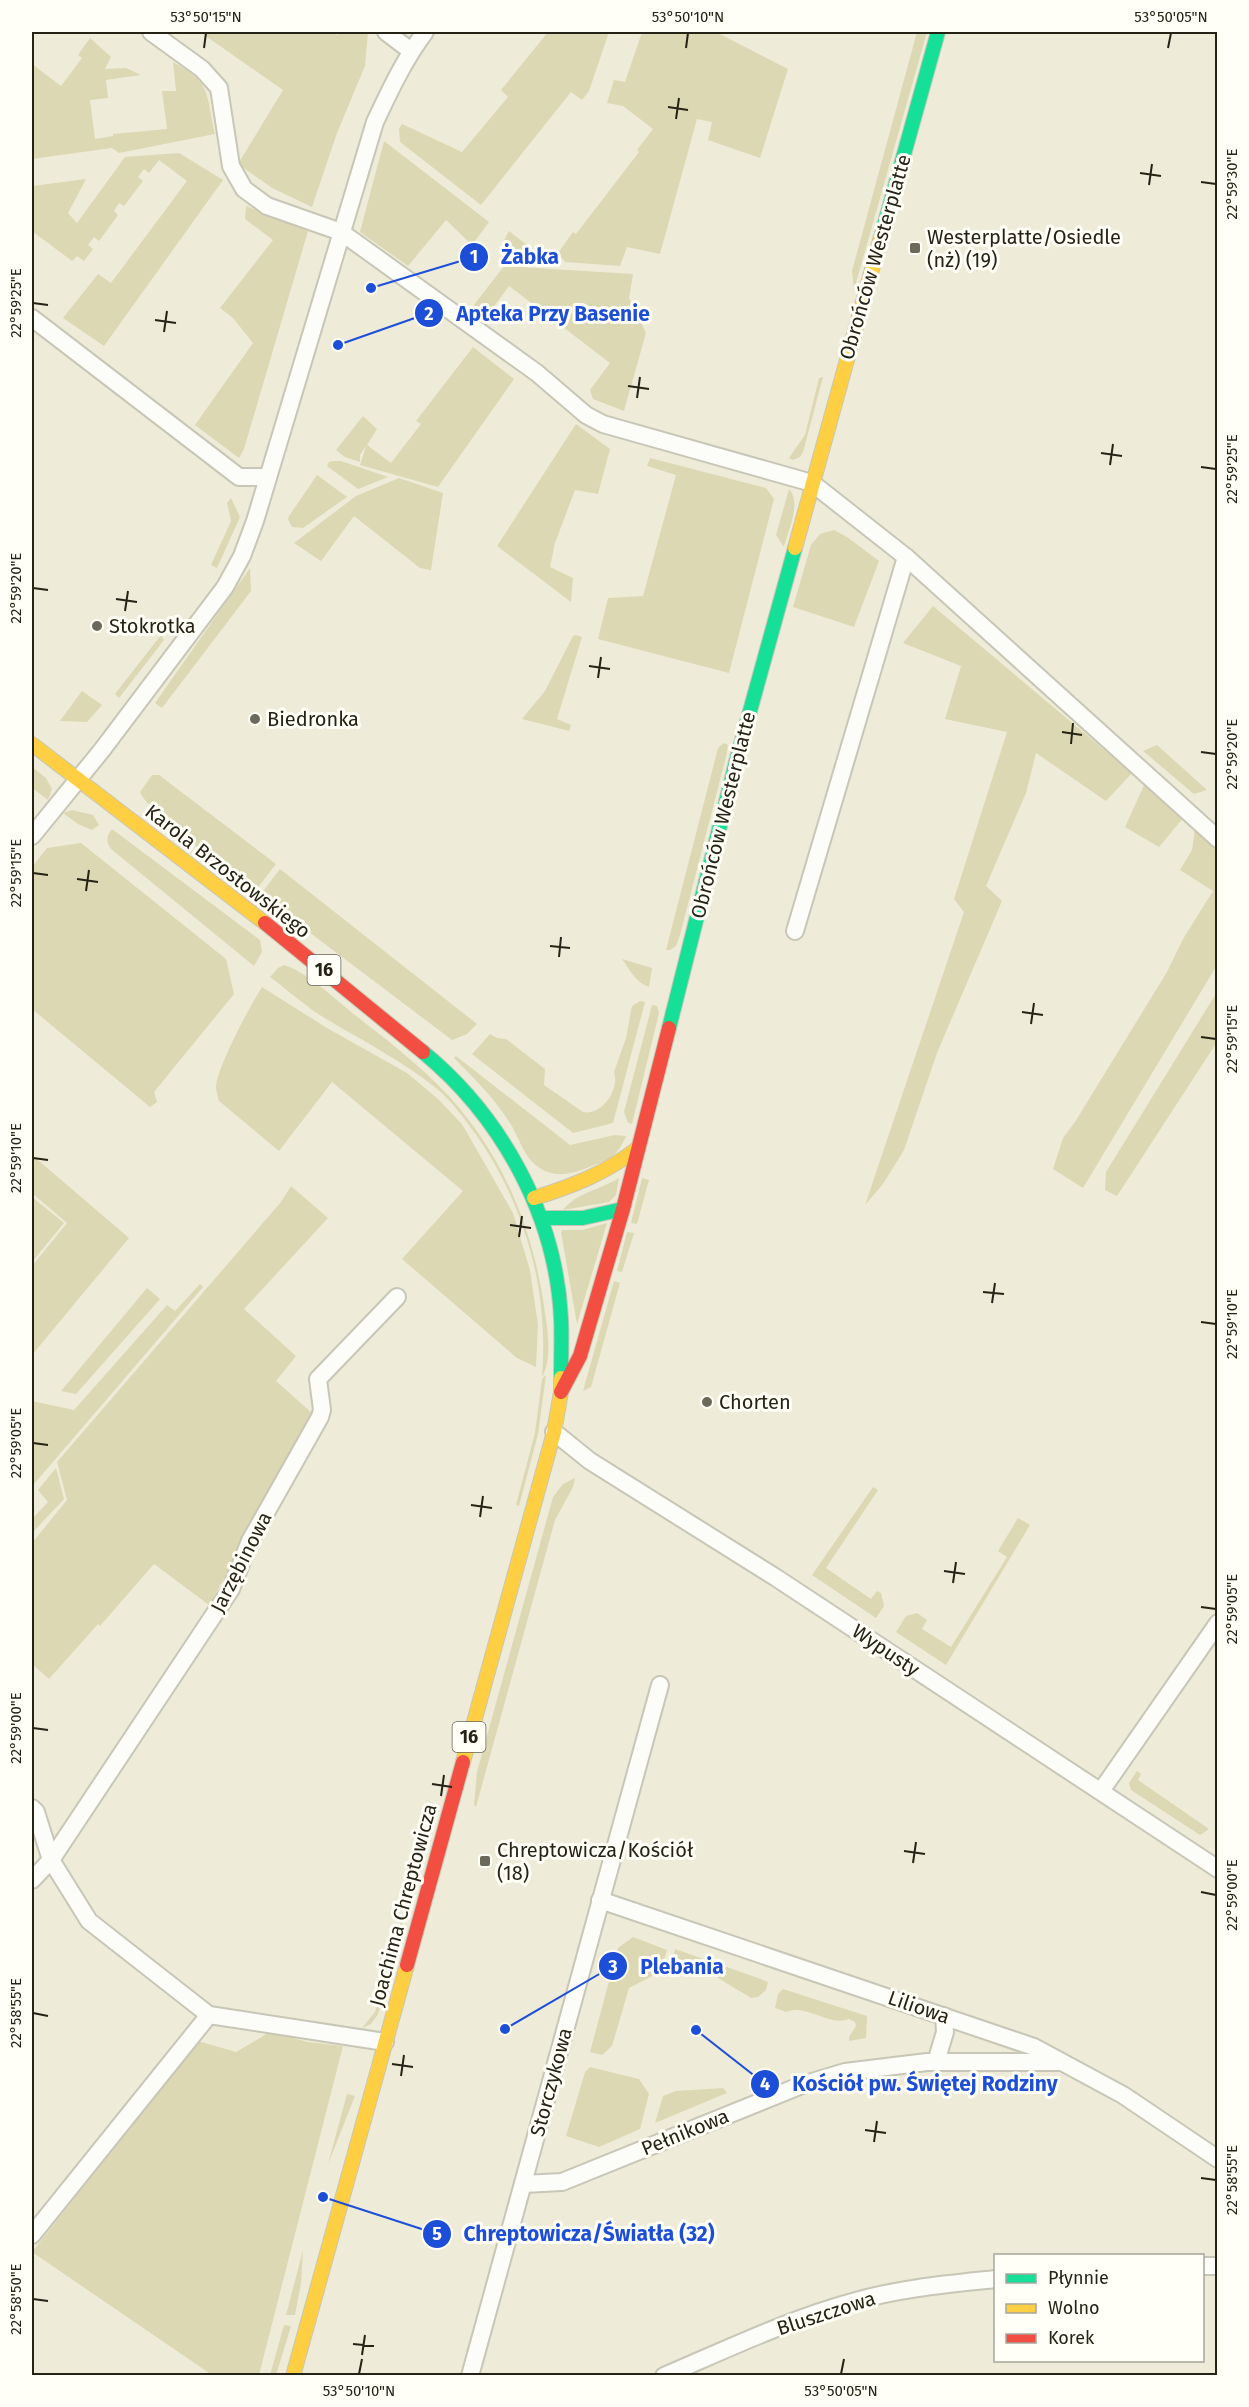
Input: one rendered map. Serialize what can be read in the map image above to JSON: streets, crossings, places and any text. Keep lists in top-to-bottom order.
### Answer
{
  "streets": {
    "main road": [
      "Obrońców Westerplatte",
      "Karola Brzostowskiego",
      "16",
      "Joachima Chreptowicza"
    ],
    "street": [
      "Jarzębinowa",
      "Wypusty",
      "Liliowa",
      "Storczykowa",
      "Pełnikowa",
      "Bluszczowa"
    ]
  },
  "crossings": [
    ["Obrońców Westerplatte", "Joachima Chreptowicza"],
    ["Karola Brzostowskiego", "Joachima Chreptowicza"],
    ["Wypusty", "Joachima Chreptowicza"],
    ["Liliowa", "Storczykowa"],
    ["Liliowa", "Pełnikowa"],
    ["Storczykowa", "Pełnikowa"]
  ],
  "places": {
    "transit": ["Westerplatte/Osiedle (nż) (19)", "Chreptowicza/Kościół (18)"],
    "other": [
      "Żabka",
      "Apteka Przy Basenie",
      "Stokrotka",
      "Biedronka",
      "Chorten",
      "Plebania",
      "Kościół pw. Świętej Rodziny",
      "Chreptowicza/Światła (32)"
    ]
  },
  "legend": ["Płynnie", "Wolno", "Korek"],
  "coordinates": [
    "53°50'15\"N",
    "53°50'10\"N",
    "53°50'05\"N",
    "22°59'30\"E",
    "22°59'25\"E",
    "22°59'20\"E",
    "22°59'15\"E",
    "22°59'10\"E",
    "22°59'05\"E",
    "22°59'00\"E",
    "22°58'55\"E",
    "22°58'50\"E"
  ]
}
